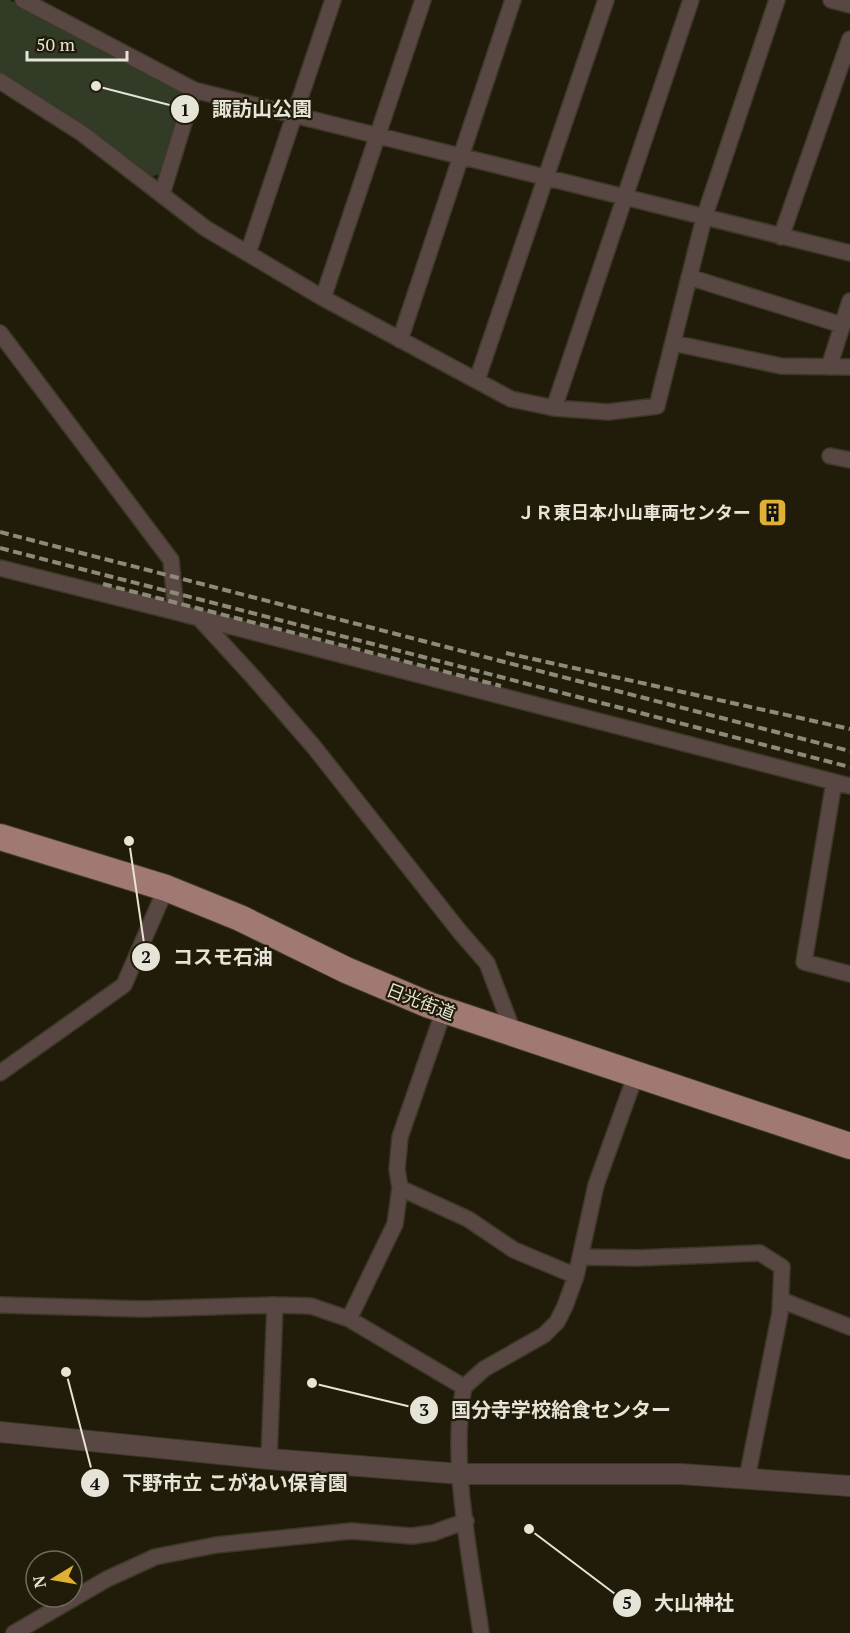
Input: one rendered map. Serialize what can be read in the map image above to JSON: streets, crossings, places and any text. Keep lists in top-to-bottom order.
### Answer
{
  "streets": {
    "highway": ["日光街道"]
  },
  "places": {
    "other": [
      "諏訪山公園",
      "コスモ石油",
      "下野市立 こがねい保育園",
      "国分寺学校給食センター",
      "大山神社"
    ],
    "building": ["ＪＲ東日本小山車両センター"]
  },
  "scale_bar": "50 m",
  "north": "left"
}
